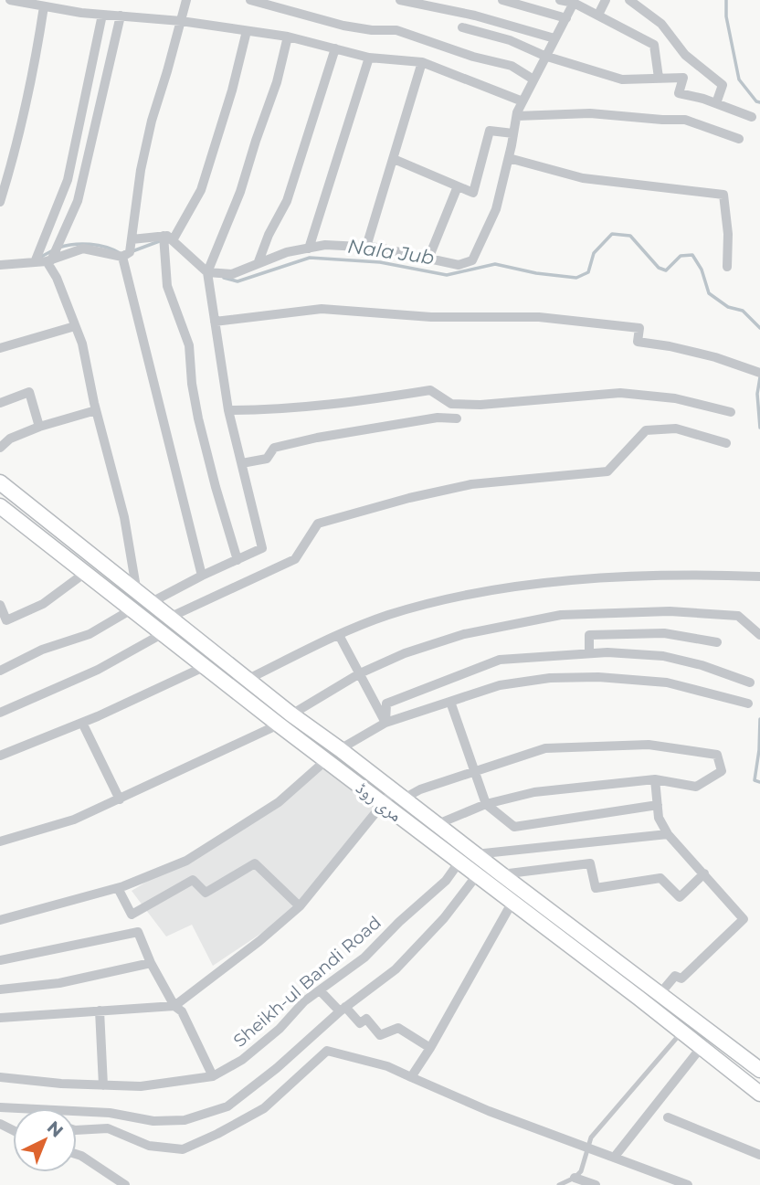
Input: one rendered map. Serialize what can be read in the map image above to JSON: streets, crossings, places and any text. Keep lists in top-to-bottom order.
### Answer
{
  "streets": {
    "main road": ["مری روڈ"],
    "street": ["Sheikh-ul Bandi Road"]
  },
  "crossings": [
    ["مری روڈ", "Sheikh-ul Bandi Road"]
  ],
  "water": ["Nala Jub"],
  "north": "top right"
}
